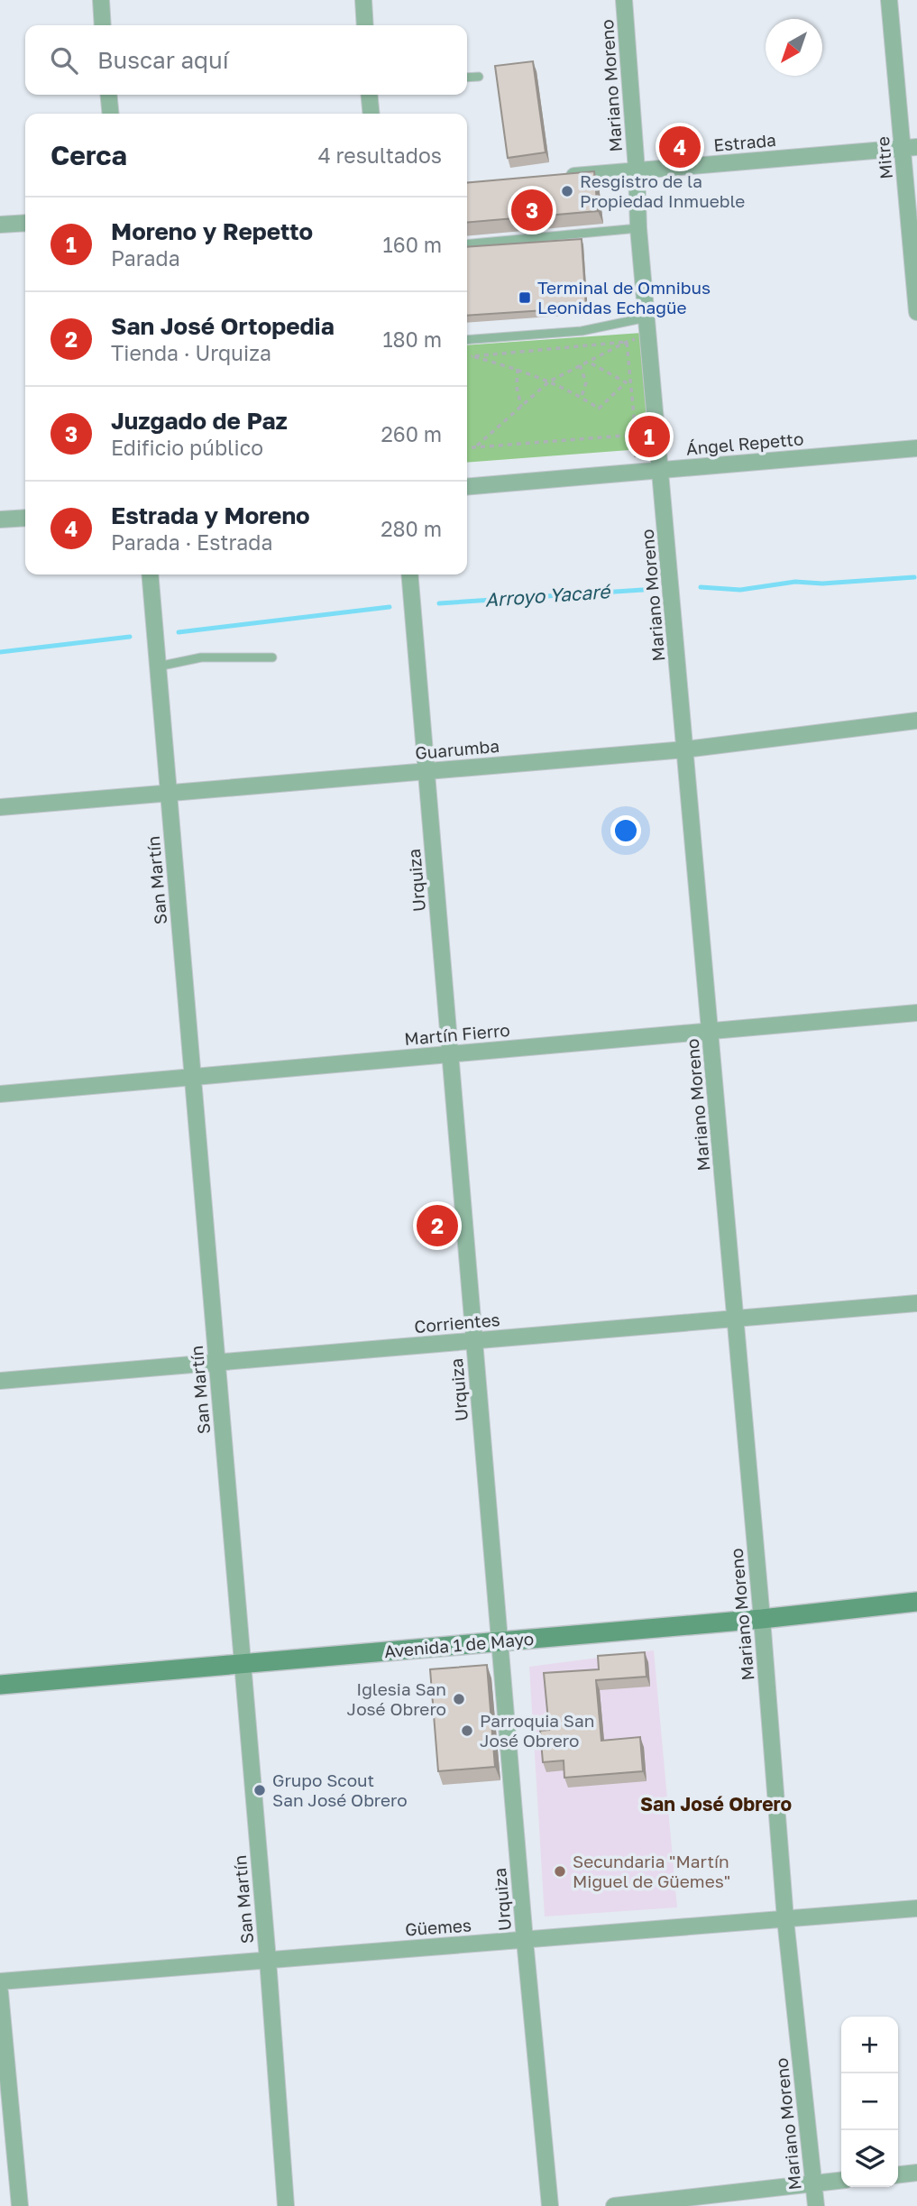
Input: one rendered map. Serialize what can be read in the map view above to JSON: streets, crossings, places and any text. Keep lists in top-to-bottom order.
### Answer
{
  "streets": {
    "main road": ["Avenida 1 de Mayo"],
    "street": [
      "Mariano Moreno",
      "Estrada",
      "Mitre",
      "Ángel Repetto",
      "Guarumba",
      "San Martín",
      "Urquiza",
      "Martín Fierro",
      "Corrientes",
      "Güemes"
    ]
  },
  "crossings": [
    ["Mariano Moreno", "Estrada"],
    ["Mariano Moreno", "Ángel Repetto"],
    ["Mariano Moreno", "Guarumba"],
    ["Mariano Moreno", "Martín Fierro"],
    ["Mariano Moreno", "Corrientes"],
    ["Mariano Moreno", "Avenida 1 de Mayo"],
    ["Mariano Moreno", "Güemes"],
    ["Estrada", "Mitre"],
    ["Guarumba", "San Martín"],
    ["Guarumba", "Urquiza"],
    ["San Martín", "Martín Fierro"],
    ["San Martín", "Corrientes"],
    ["San Martín", "Avenida 1 de Mayo"],
    ["San Martín", "Güemes"],
    ["Urquiza", "Martín Fierro"],
    ["Urquiza", "Corrientes"],
    ["Urquiza", "Avenida 1 de Mayo"],
    ["Urquiza", "Güemes"]
  ],
  "districts": ["San José Obrero"],
  "water": ["Arroyo Yacaré"],
  "places": {
    "other": [
      "Resgistro de la Propiedad Inmueble",
      "Iglesia San José Obrero",
      "Parroquia San José Obrero",
      "Grupo Scout San José Obrero",
      "Secundaria \"Martín Miguel de Güemes\""
    ],
    "transit": ["Terminal de Omnibus Leonidas Echagüe"]
  },
  "north": "bottom left",
  "page": {
    "search": "Buscar aquí",
    "heading": ["Cerca", "4 resultados"],
    "pins": [
      "4",
      "3",
      "1",
      "2"
    ],
    "list": [
      {
        "mark": "1",
        "name": "Moreno y Repetto",
        "note": "Parada",
        "value": "160 m"
      },
      {
        "mark": "2",
        "name": "San José Ortopedia",
        "note": "Tienda · Urquiza",
        "value": "180 m"
      },
      {
        "mark": "3",
        "name": "Juzgado de Paz",
        "note": "Edificio público",
        "value": "260 m"
      },
      {
        "mark": "4",
        "name": "Estrada y Moreno",
        "note": "Parada · Estrada",
        "value": "280 m"
      }
    ],
    "map_buttons": ["+", "−"]
  }
}
